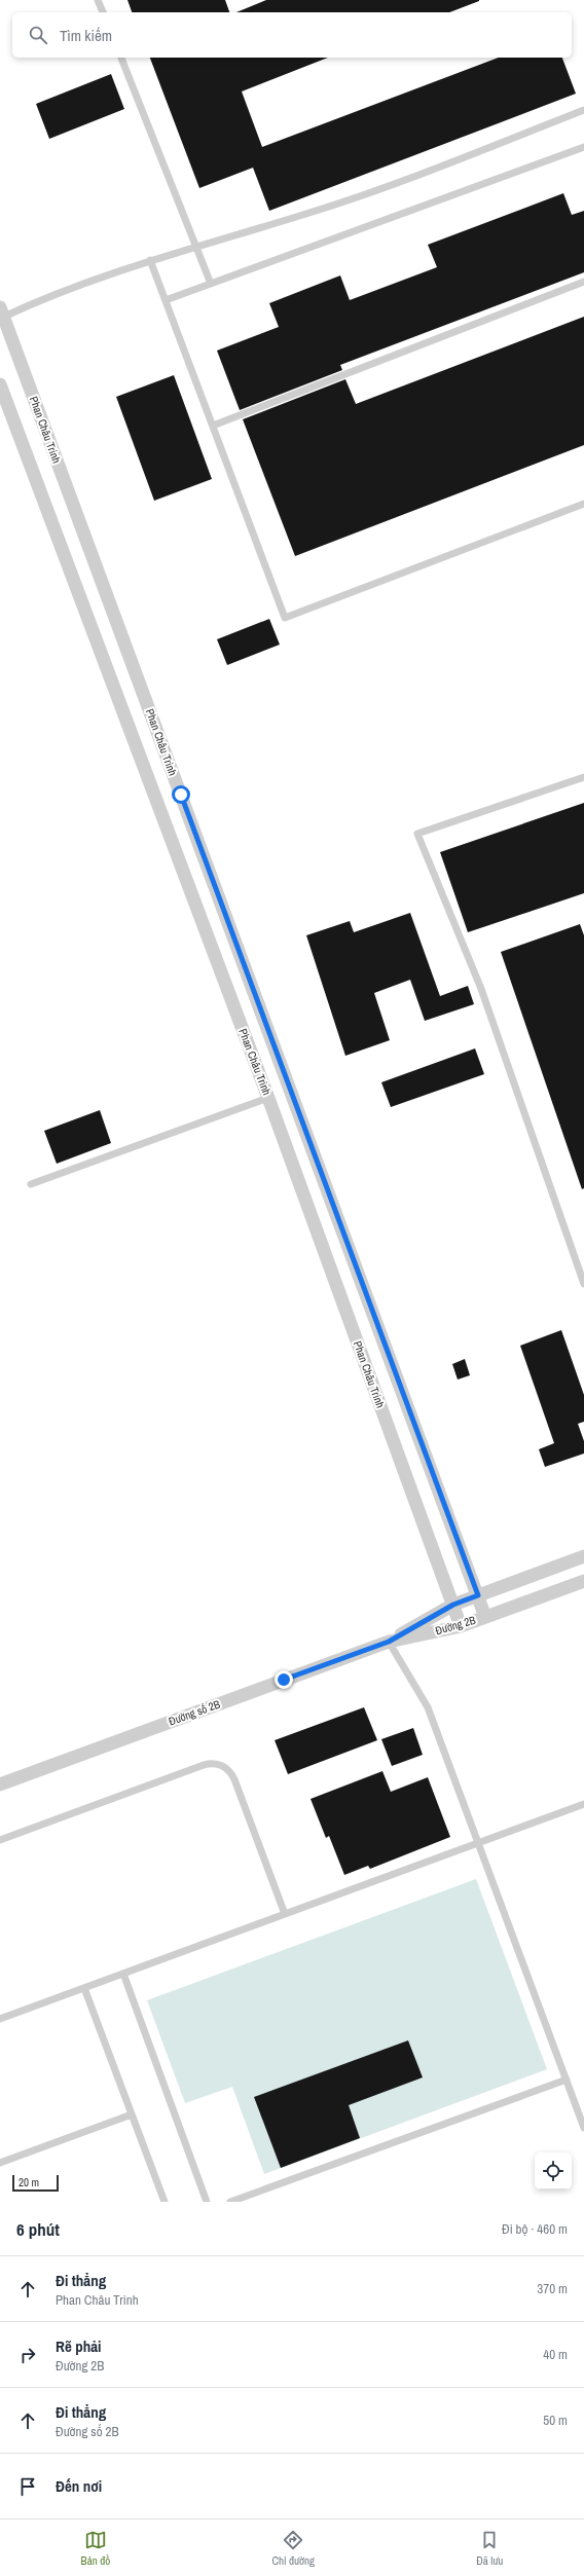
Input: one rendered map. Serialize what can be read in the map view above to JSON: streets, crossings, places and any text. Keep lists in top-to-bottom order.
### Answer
{
  "streets": {
    "street": ["Phan Châu Trinh", "Đường 2B", "Đường số 2B"]
  },
  "crossings": [
    ["Phan Châu Trinh", "Đường 2B"],
    ["Đường 2B", "Đường số 2B"]
  ],
  "scale_bar": "20 m",
  "page": {
    "search": "Tìm kiếm",
    "scale": "20 m",
    "heading": ["6 phút", "Đi bộ · 460 m"],
    "list": [
      ["Đi thẳng", "Phan Châu Trinh", "370 m"],
      ["Rẽ phải", "Đường 2B", "40 m"],
      ["Đi thẳng", "Đường số 2B", "50 m"],
      "Đến nơi"
    ],
    "nav": ["Bản đồ", "Chỉ đường", "Đã lưu"]
  }
}
